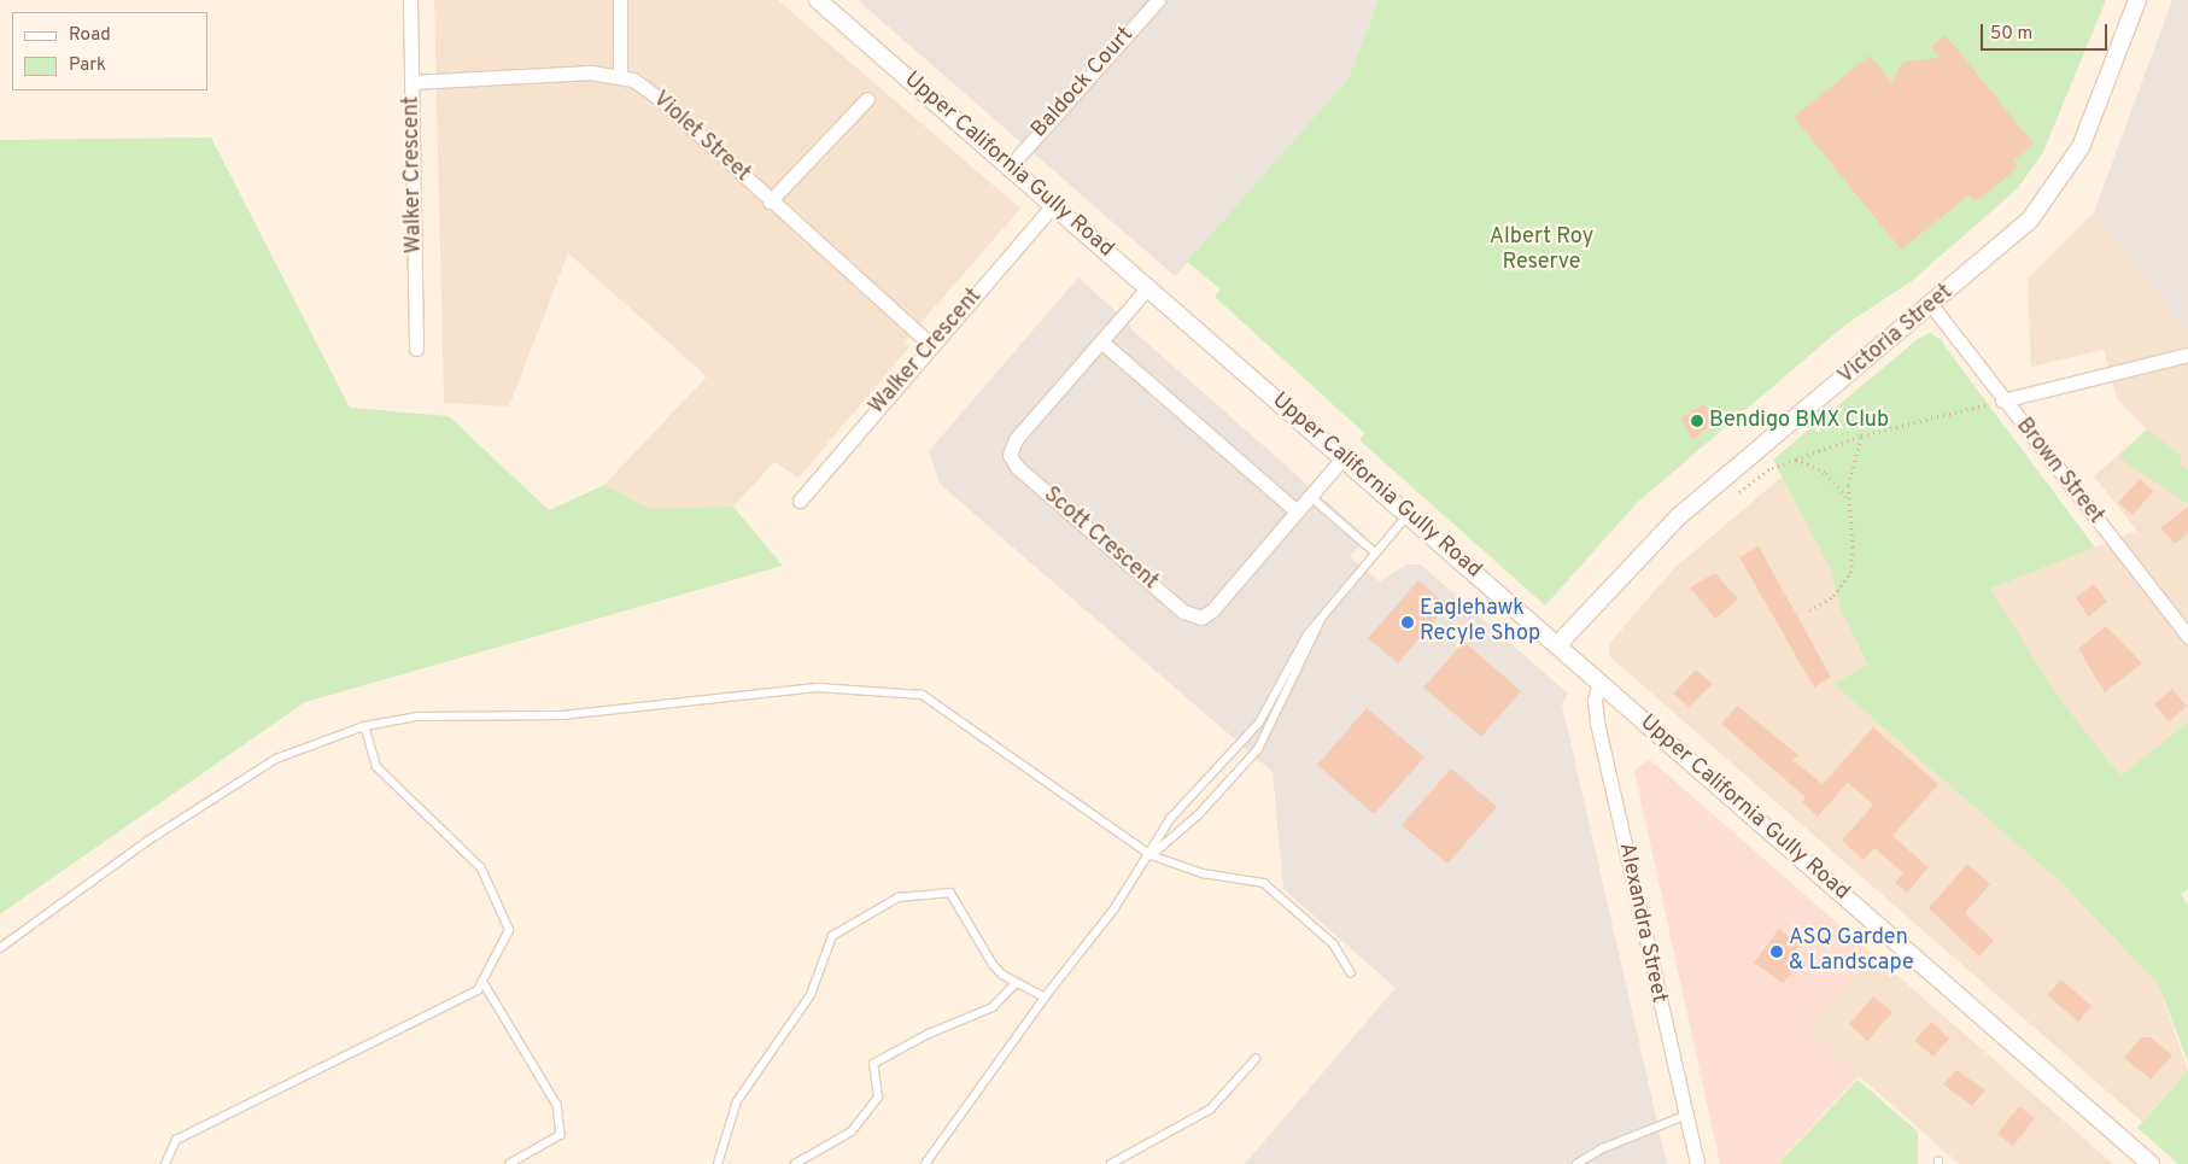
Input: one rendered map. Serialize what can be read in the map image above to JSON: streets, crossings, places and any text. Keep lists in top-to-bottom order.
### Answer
{
  "streets": {
    "street": [
      "Baldock Court",
      "Violet Street",
      "Upper California Gully Road",
      "Walker Crescent",
      "Victoria Street",
      "Brown Street",
      "Scott Crescent",
      "Alexandra Street"
    ]
  },
  "crossings": [
    ["Baldock Court", "Upper California Gully Road"],
    ["Violet Street", "Walker Crescent"],
    ["Upper California Gully Road", "Walker Crescent"],
    ["Upper California Gully Road", "Victoria Street"],
    ["Upper California Gully Road", "Scott Crescent"],
    ["Upper California Gully Road", "Alexandra Street"],
    ["Victoria Street", "Brown Street"]
  ],
  "parks": ["Albert Roy Reserve"],
  "places": ["Bendigo BMX Club", "Eaglehawk Recyle Shop", "ASQ Garden & Landscape"],
  "legend": ["Road", "Park"],
  "scale_bar": "50 m"
}
